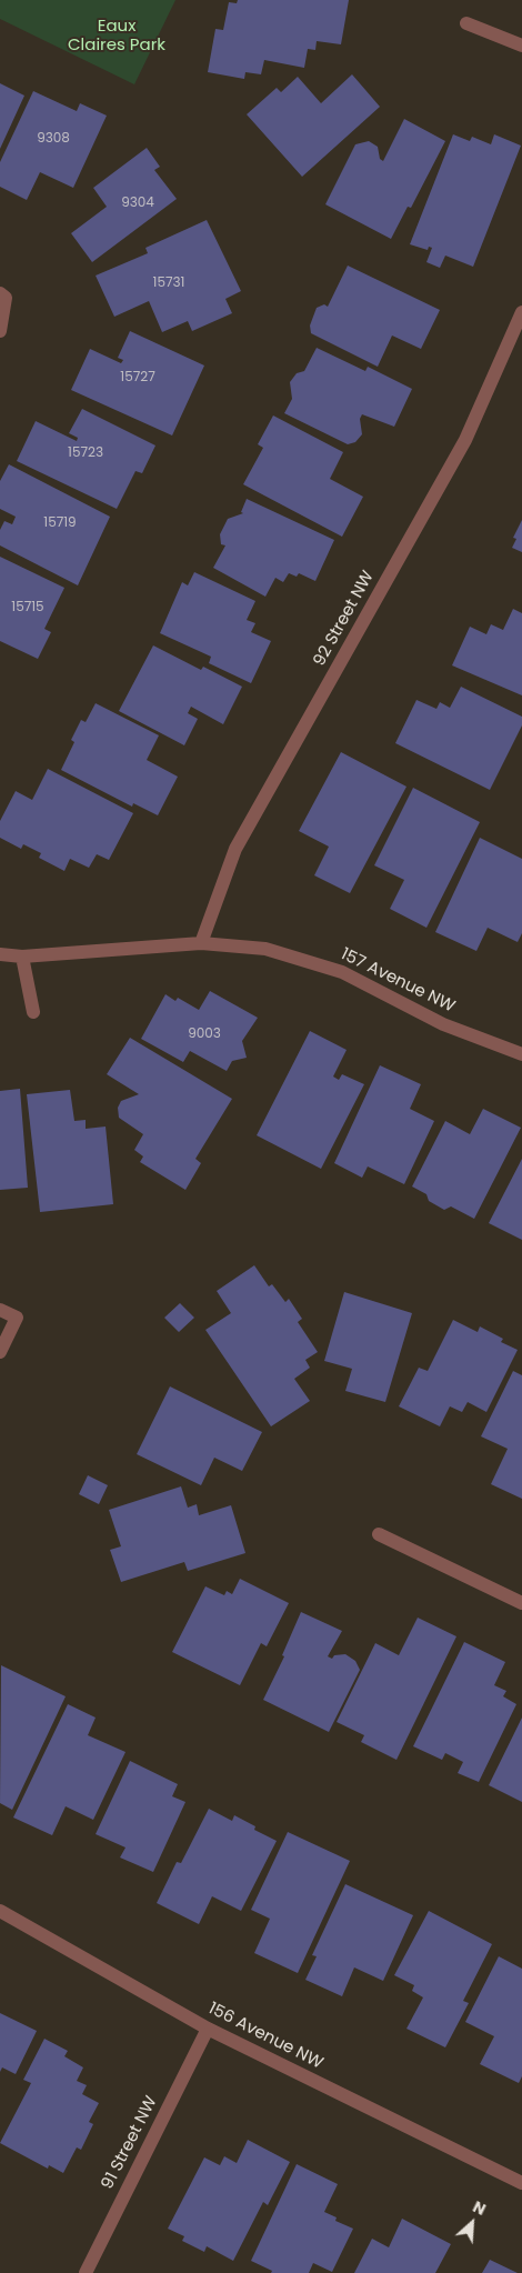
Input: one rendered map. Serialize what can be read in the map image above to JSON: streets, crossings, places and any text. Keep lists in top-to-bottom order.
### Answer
{
  "streets": {
    "street": [
      "92 Street NW",
      "157 Avenue NW",
      "156 Avenue NW",
      "91 Street NW"
    ]
  },
  "crossings": [
    ["92 Street NW", "157 Avenue NW"],
    ["156 Avenue NW", "91 Street NW"]
  ],
  "parks": ["Eaux Claires Park"],
  "house_numbers": [
    "9308",
    "9304",
    "15731",
    "15727",
    "15723",
    "15719",
    "15715",
    "9003"
  ],
  "north": "top right"
}
